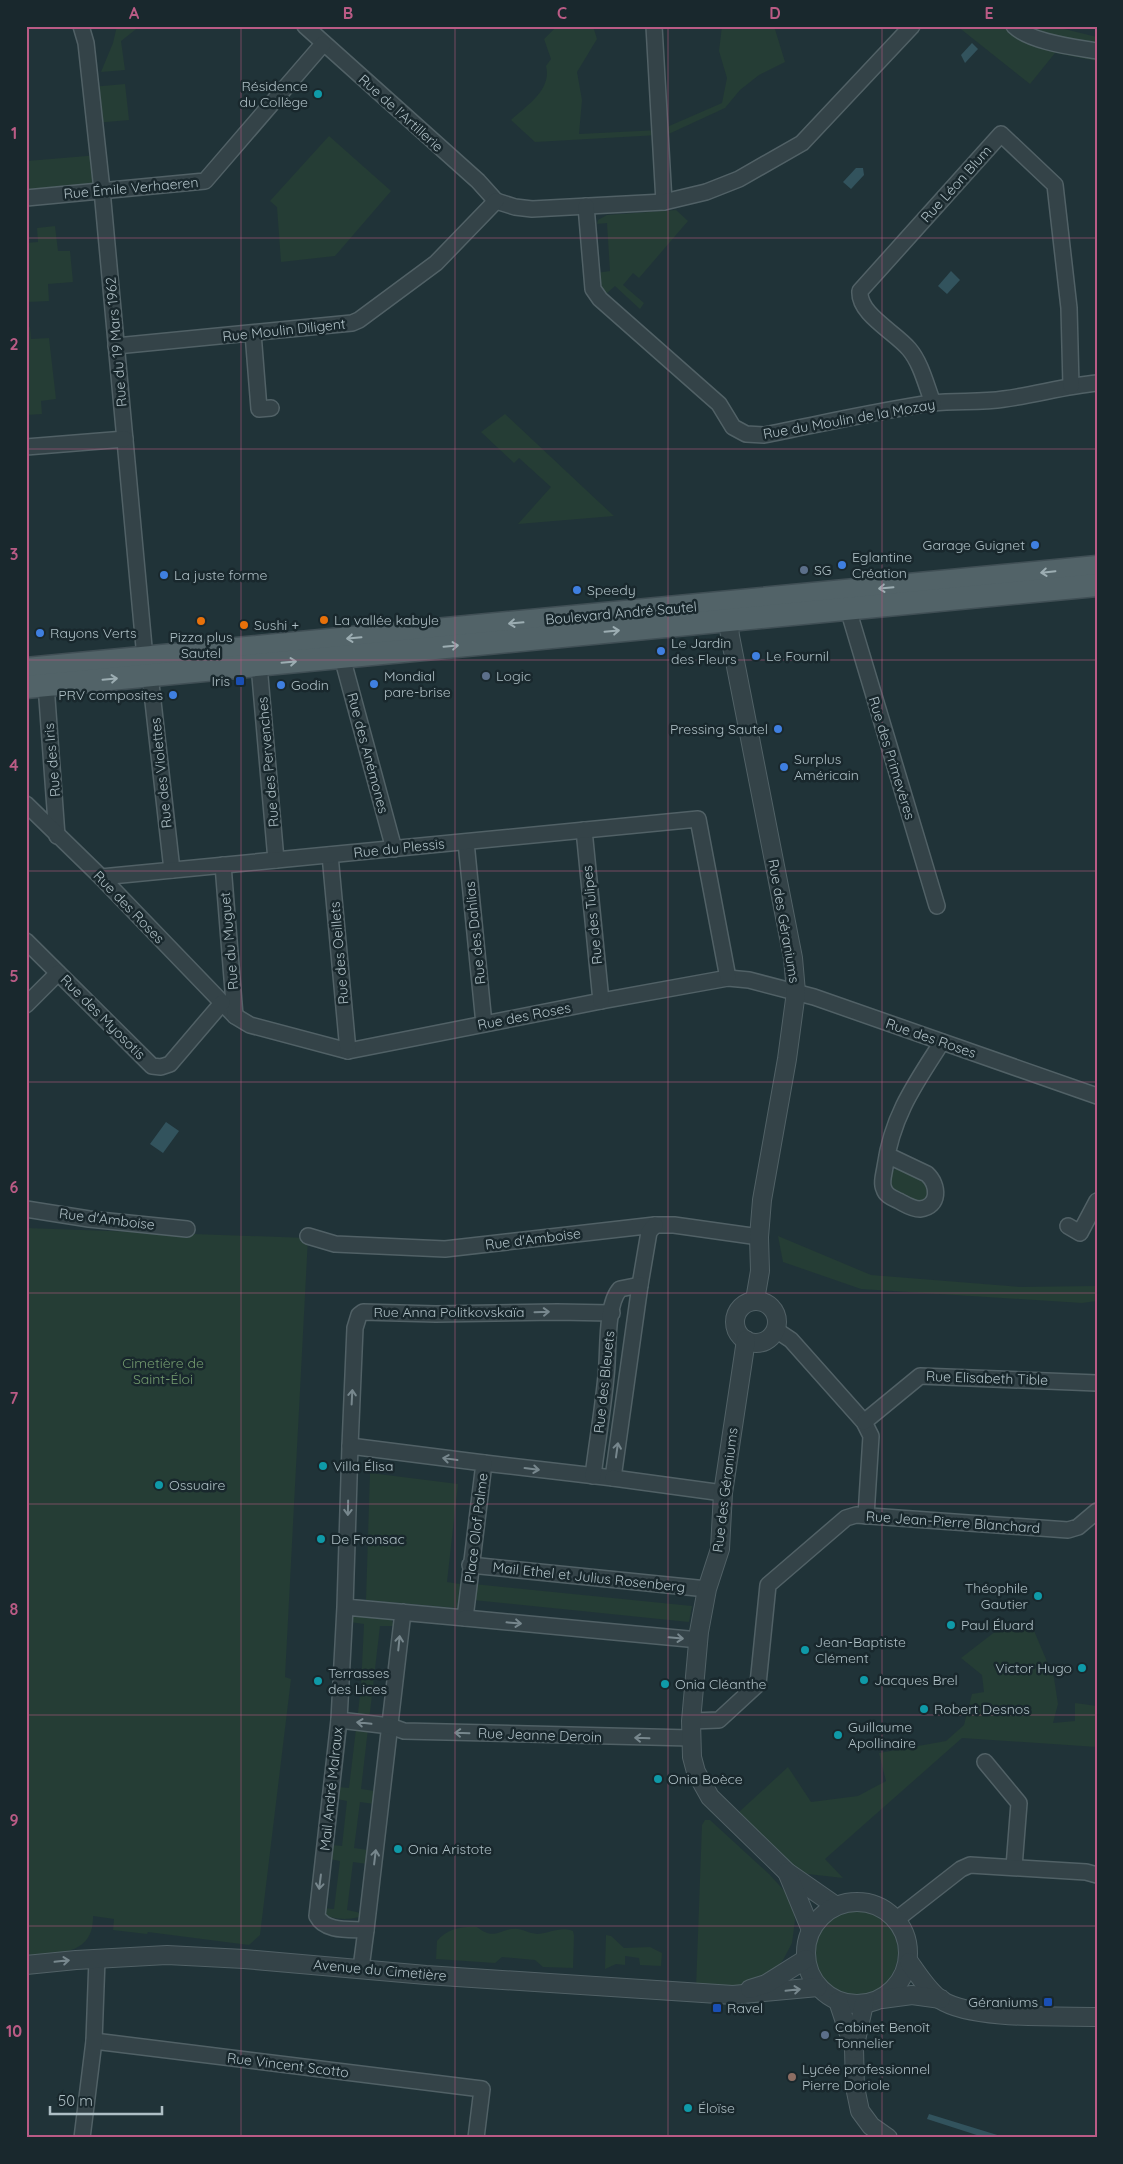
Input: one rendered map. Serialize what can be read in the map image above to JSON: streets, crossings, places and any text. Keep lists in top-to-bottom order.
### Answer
{
  "streets": {
    "main road": ["Boulevard André Sautel"],
    "street": [
      "Rue de l'Artillerie",
      "Rue Léon Blum",
      "Rue Émile Verhaeren",
      "Rue Moulin Diligent",
      "Rue du 19 Mars 1962",
      "Rue du Moulin de la Mozay",
      "Rue des Anémones",
      "Rue des Primevères",
      "Rue des Iris",
      "Rue des Pervenches",
      "Rue des Violettes",
      "Rue du Plessis",
      "Rue des Roses",
      "Rue des Tulipes",
      "Rue des Géraniums",
      "Rue des Dahlias",
      "Rue du Muguet",
      "Rue des Oeillets",
      "Rue des Myosotis",
      "Rue d'Amboise",
      "Rue Anna Politkovskaïa",
      "Rue Elisabeth Tible",
      "Rue des Bleuets",
      "Rue Jean-Pierre Blanchard",
      "Place Olof Palme",
      "Mail Ethel et Julius Rosenberg",
      "Rue Jeanne Deroin",
      "Mail André Malraux",
      "Avenue du Cimetière",
      "Rue Vincent Scotto"
    ]
  },
  "crossings": [
    ["Rue de l'Artillerie", "Rue Émile Verhaeren"],
    ["Rue de l'Artillerie", "Rue Moulin Diligent"],
    ["Rue Léon Blum", "Rue du Moulin de la Mozay"],
    ["Rue Émile Verhaeren", "Rue du 19 Mars 1962"],
    ["Rue Moulin Diligent", "Rue du 19 Mars 1962"],
    ["Rue du 19 Mars 1962", "Boulevard André Sautel"],
    ["Rue du 19 Mars 1962", "Rue des Violettes"],
    ["Boulevard André Sautel", "Rue des Anémones"],
    ["Boulevard André Sautel", "Rue des Primevères"],
    ["Boulevard André Sautel", "Rue des Iris"],
    ["Boulevard André Sautel", "Rue des Pervenches"],
    ["Boulevard André Sautel", "Rue des Violettes"],
    ["Boulevard André Sautel", "Rue des Géraniums"],
    ["Rue des Anémones", "Rue du Plessis"],
    ["Rue des Iris", "Rue des Roses"],
    ["Rue des Pervenches", "Rue du Plessis"],
    ["Rue des Violettes", "Rue du Plessis"],
    ["Rue du Plessis", "Rue des Roses"],
    ["Rue du Plessis", "Rue des Tulipes"],
    ["Rue du Plessis", "Rue des Dahlias"],
    ["Rue du Plessis", "Rue du Muguet"],
    ["Rue du Plessis", "Rue des Oeillets"],
    ["Rue des Roses", "Rue des Tulipes"],
    ["Rue des Roses", "Rue des Géraniums"],
    ["Rue des Roses", "Rue des Dahlias"],
    ["Rue des Roses", "Rue du Muguet"],
    ["Rue des Roses", "Rue des Oeillets"],
    ["Rue des Roses", "Rue des Myosotis"],
    ["Rue des Géraniums", "Rue d'Amboise"],
    ["Rue des Géraniums", "Rue Jean-Pierre Blanchard"],
    ["Rue des Géraniums", "Mail Ethel et Julius Rosenberg"],
    ["Rue des Géraniums", "Rue Jeanne Deroin"],
    ["Rue des Géraniums", "Avenue du Cimetière"],
    ["Rue d'Amboise", "Rue des Bleuets"],
    ["Rue Anna Politkovskaïa", "Rue des Bleuets"],
    ["Rue Anna Politkovskaïa", "Place Olof Palme"],
    ["Place Olof Palme", "Mail Ethel et Julius Rosenberg"],
    ["Rue Jeanne Deroin", "Mail André Malraux"]
  ],
  "one_way": ["Place Olof Palme"],
  "parks": ["Cimetière de Saint-Éloi"],
  "places": {
    "other": [
      "Résidence du Collège",
      "Garage Guignet",
      "Eglantine Création",
      "SG",
      "La juste forme",
      "Speedy",
      "La vallée kabyle",
      "Pizza plus Sautel",
      "Sushi +",
      "Rayons Verts",
      "Le Jardin des Fleurs",
      "Le Fournil",
      "Logic",
      "Mondial pare-brise",
      "Godin",
      "PRV composites",
      "Pressing Sautel",
      "Surplus Américain",
      "Villa Élisa",
      "Ossuaire",
      "De Fronsac",
      "Théophile Gautier",
      "Paul Éluard",
      "Jean-Baptiste Clément",
      "Victor Hugo",
      "Jacques Brel",
      "Terrasses des Lices",
      "Onia Cléanthe",
      "Robert Desnos",
      "Guillaume Apollinaire",
      "Onia Boèce",
      "Onia Aristote",
      "Cabinet Benoît Tonnelier",
      "Lycée professionnel Pierre Doriole",
      "Éloïse"
    ],
    "transit": ["Iris", "Géraniums", "Ravel"]
  },
  "scale_bar": "50 m",
  "grid": {
    "columns": [
      "A",
      "B",
      "C",
      "D",
      "E"
    ],
    "rows": [
      "1",
      "2",
      "3",
      "4",
      "5",
      "6",
      "7",
      "8",
      "9",
      "10"
    ]
  }
}
